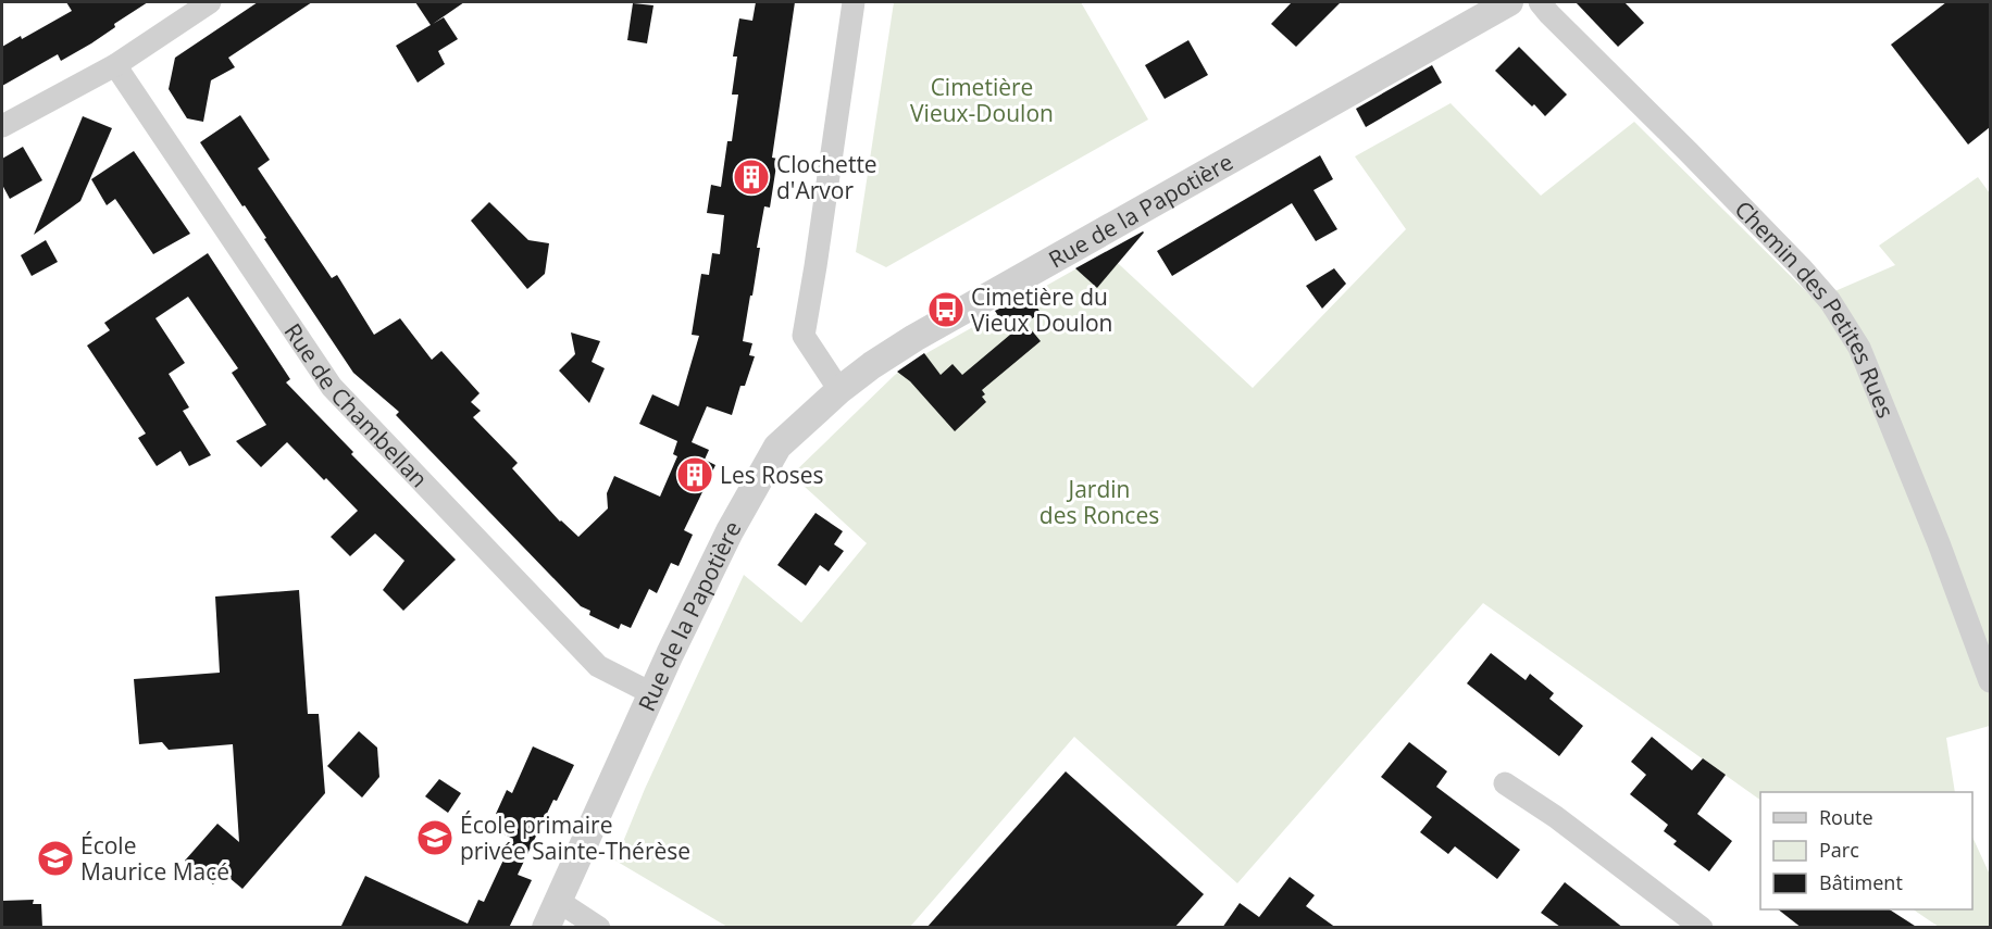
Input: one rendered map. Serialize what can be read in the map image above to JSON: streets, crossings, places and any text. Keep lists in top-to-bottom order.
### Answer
{
  "streets": {
    "street": ["Rue de la Papotière", "Chemin des Petites Rues", "Rue de Chambellan"]
  },
  "crossings": [
    ["Rue de la Papotière", "Rue de Chambellan"]
  ],
  "parks": ["Cimetière Vieux-Doulon", "Jardin des Ronces"],
  "places": {
    "building": ["Clochette d'Arvor", "Les Roses"],
    "bus stop": ["Cimetière du Vieux Doulon"],
    "school or university": ["École primaire privée Sainte-Thérèse", "École Maurice Macé"]
  },
  "legend": ["Route", "Parc", "Bâtiment"]
}
